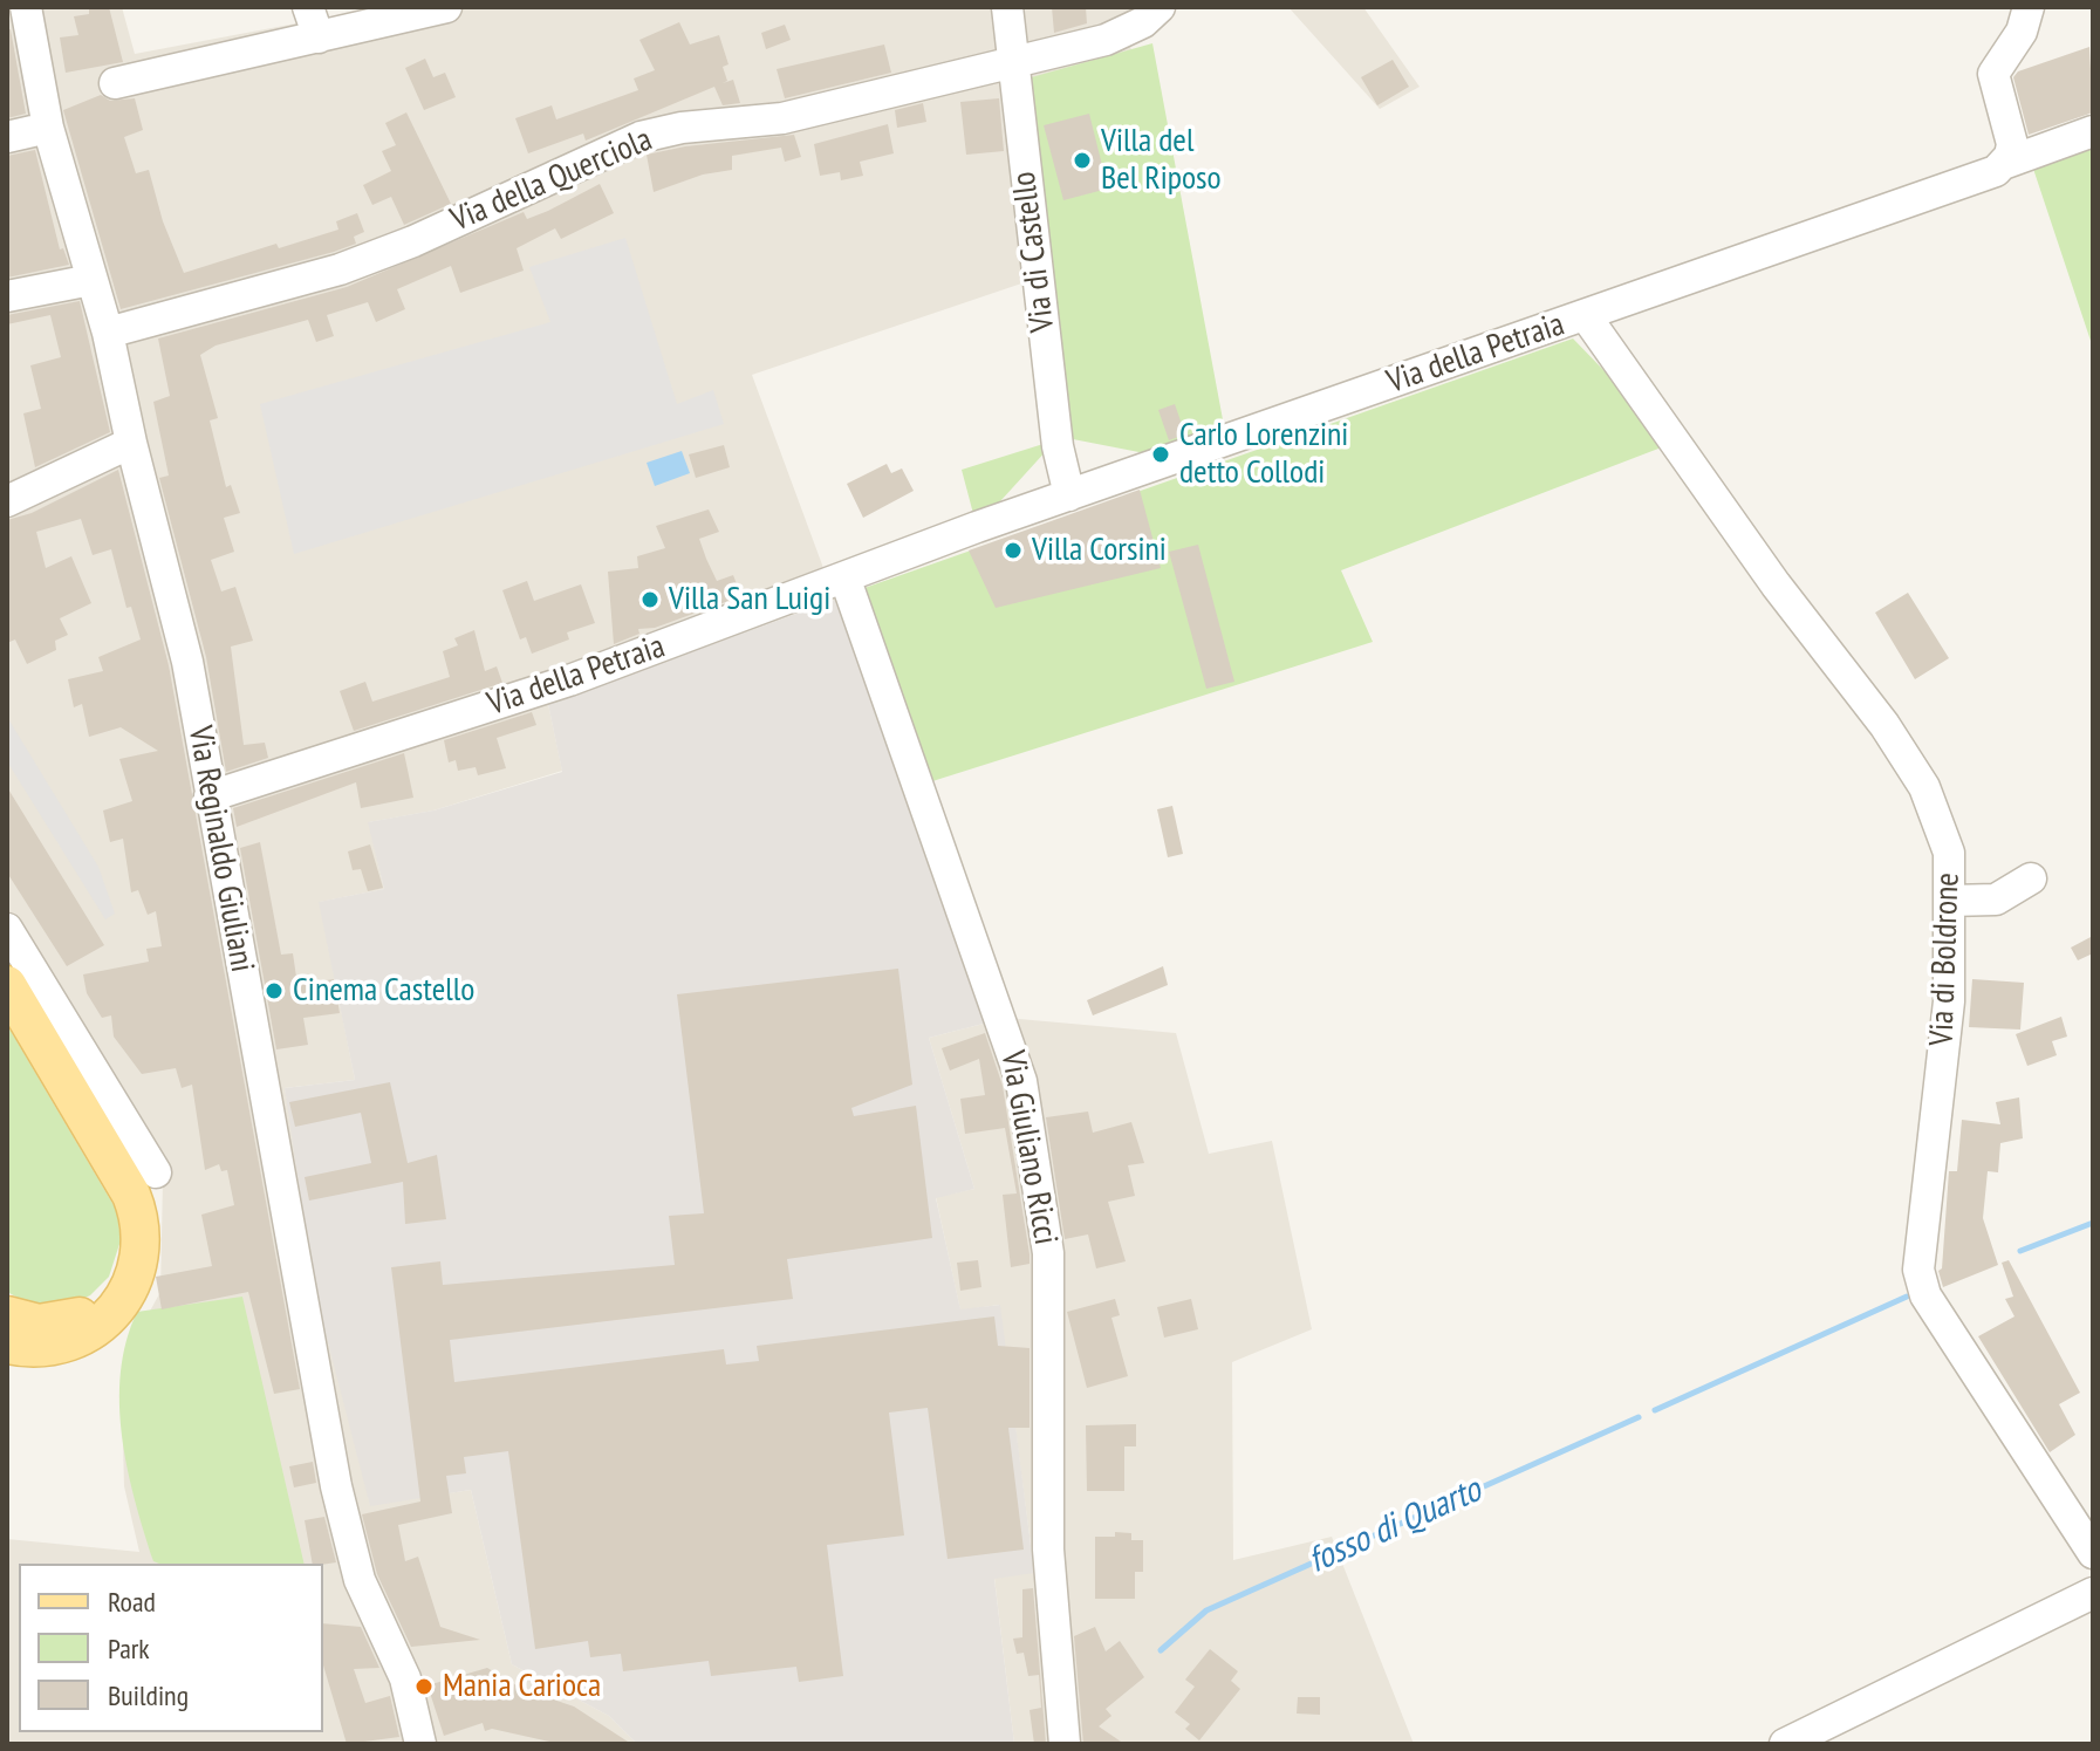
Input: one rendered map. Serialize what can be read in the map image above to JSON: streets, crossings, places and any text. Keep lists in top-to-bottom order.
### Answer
{
  "streets": {
    "street": [
      "Via della Querciola",
      "Via di Castello",
      "Via della Petraia",
      "Via Reginaldo Giuliani",
      "Via di Boldrone",
      "Via Giuliano Ricci"
    ]
  },
  "crossings": [
    ["Via della Querciola", "Via di Castello"],
    ["Via della Querciola", "Via Reginaldo Giuliani"],
    ["Via di Castello", "Via della Petraia"],
    ["Via della Petraia", "Via Reginaldo Giuliani"],
    ["Via della Petraia", "Via di Boldrone"],
    ["Via della Petraia", "Via Giuliano Ricci"]
  ],
  "water": ["fosso di Quarto"],
  "places": [
    "Villa del Bel Riposo",
    "Carlo Lorenzini detto Collodi",
    "Villa Corsini",
    "Villa San Luigi",
    "Cinema Castello",
    "Mania Carioca"
  ],
  "legend": ["Road", "Park", "Building"]
}
